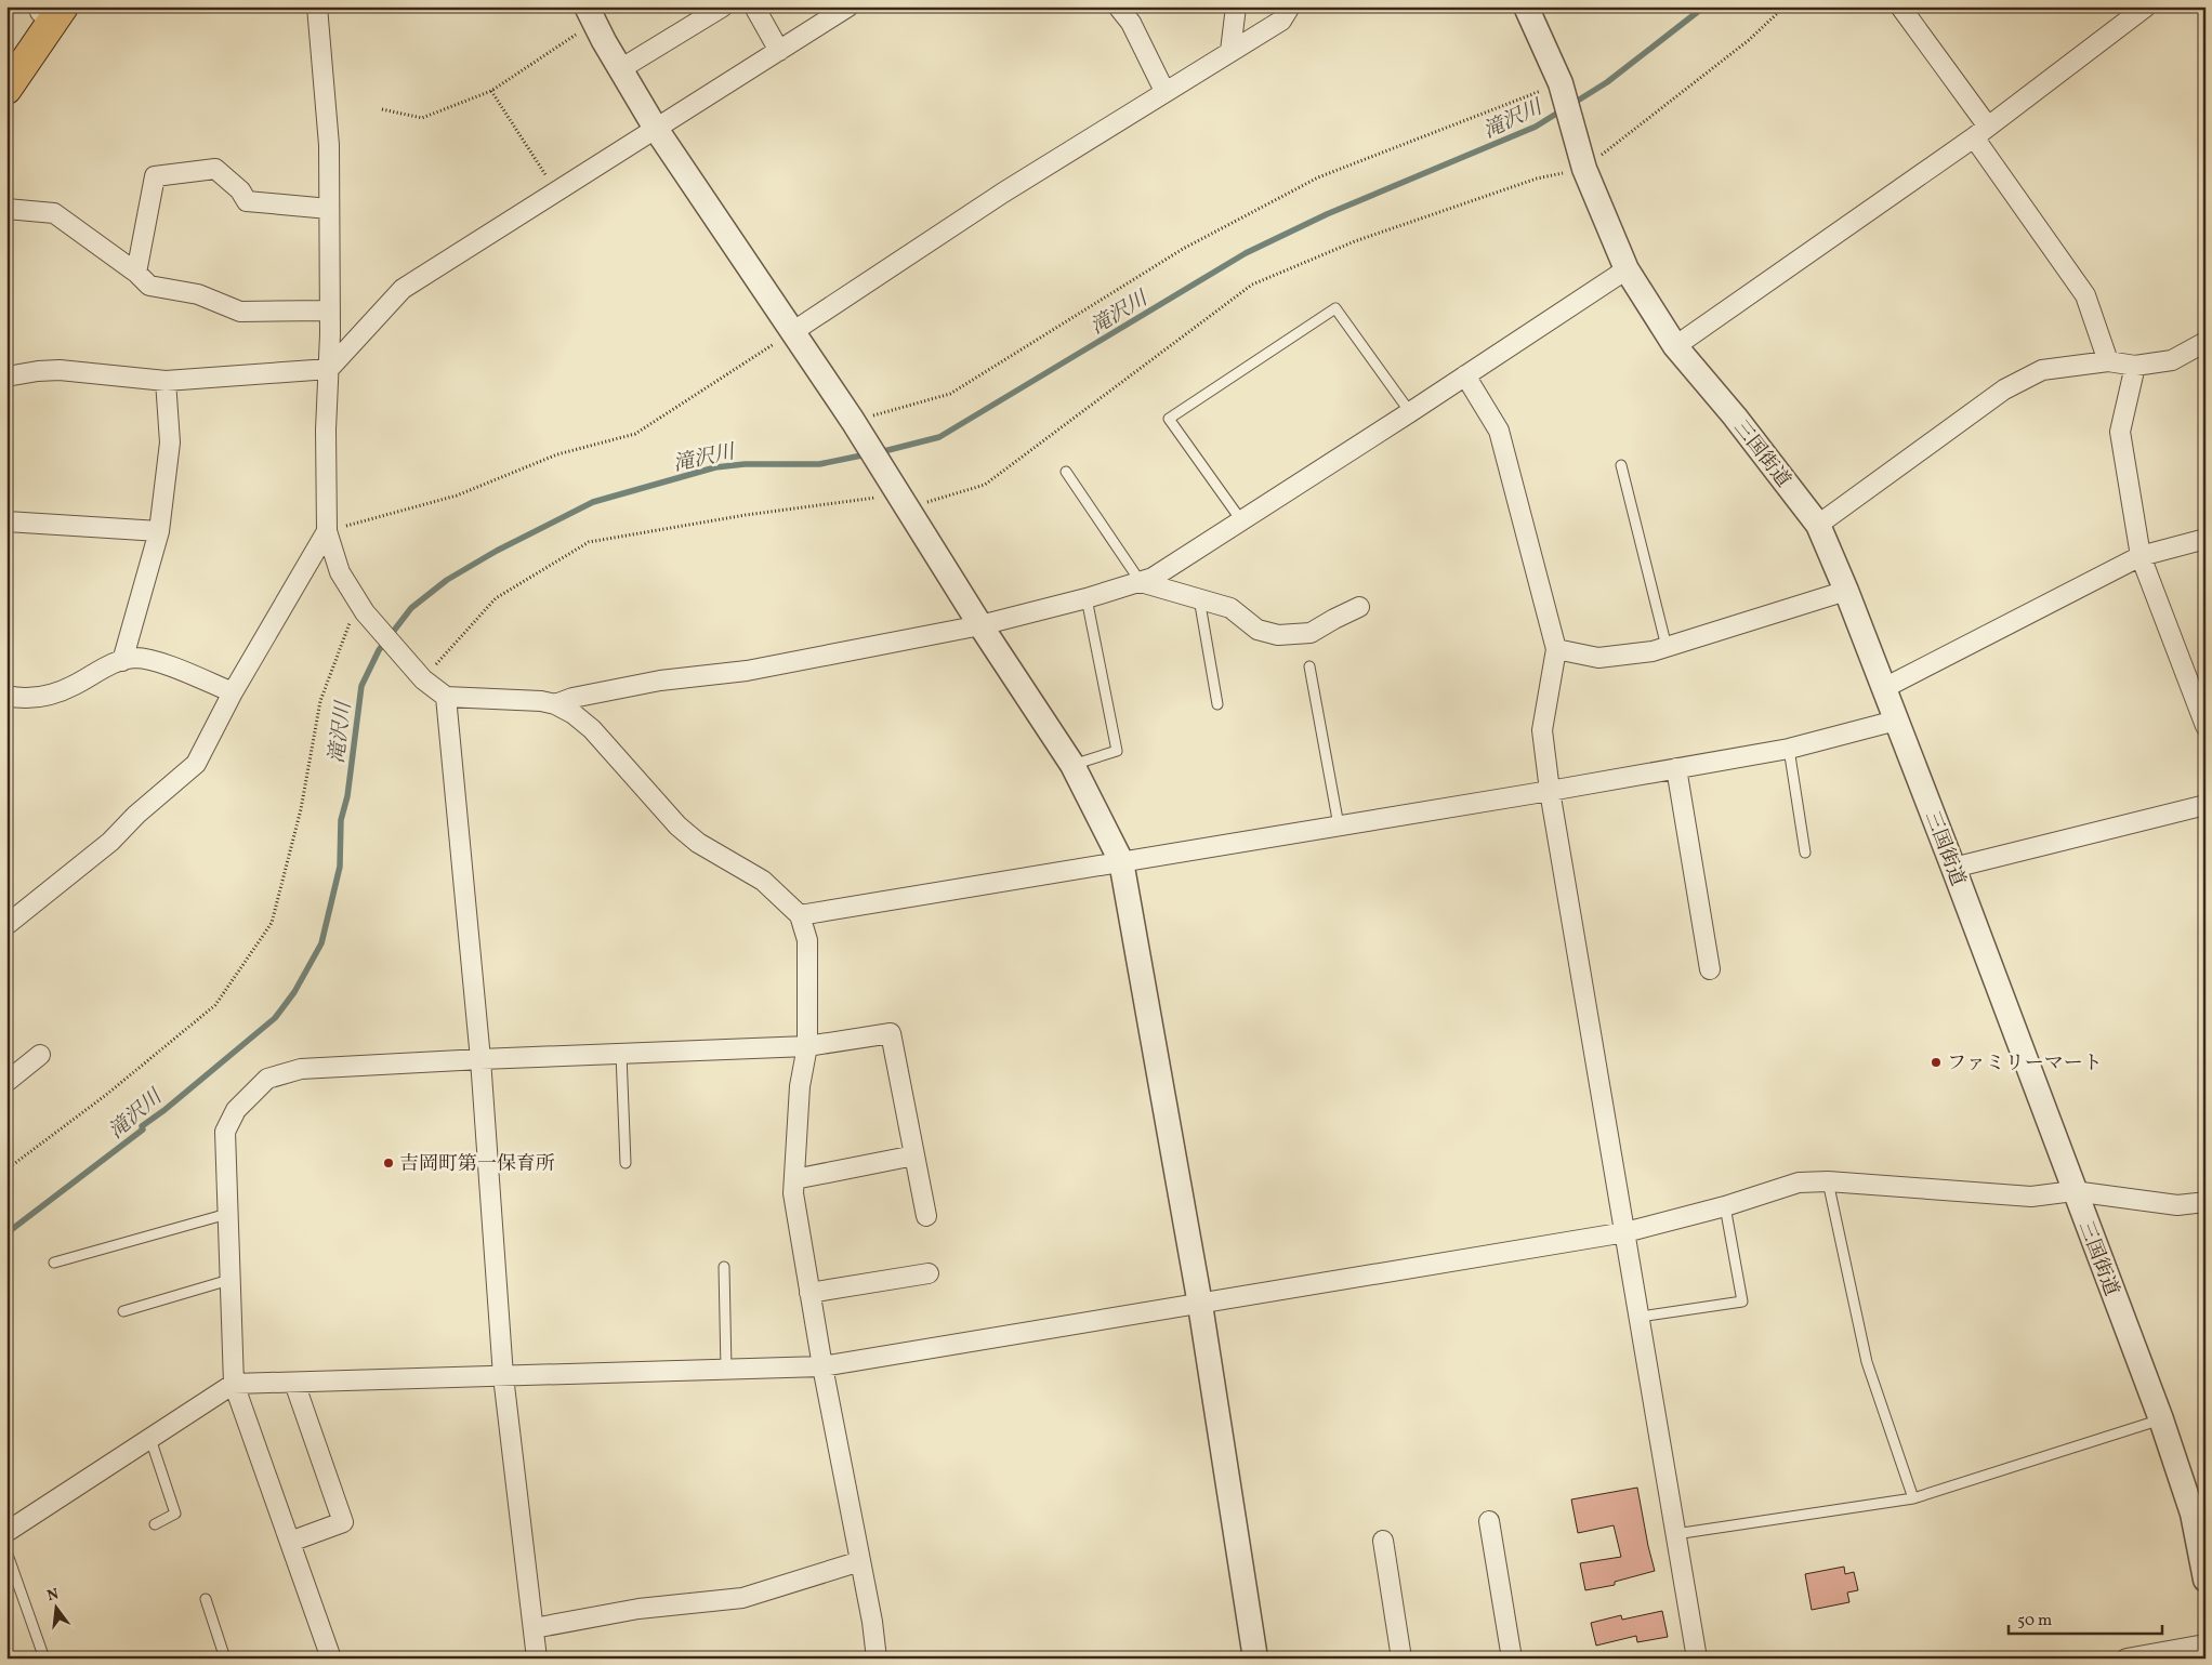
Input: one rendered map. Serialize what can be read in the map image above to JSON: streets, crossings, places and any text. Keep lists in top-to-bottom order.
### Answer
{
  "streets": {
    "street": ["三国街道"]
  },
  "water": ["滝沢川"],
  "places": ["ファミリーマート", "吉岡町第一保育所"],
  "scale_bar": "50 m",
  "north": "top"
}
